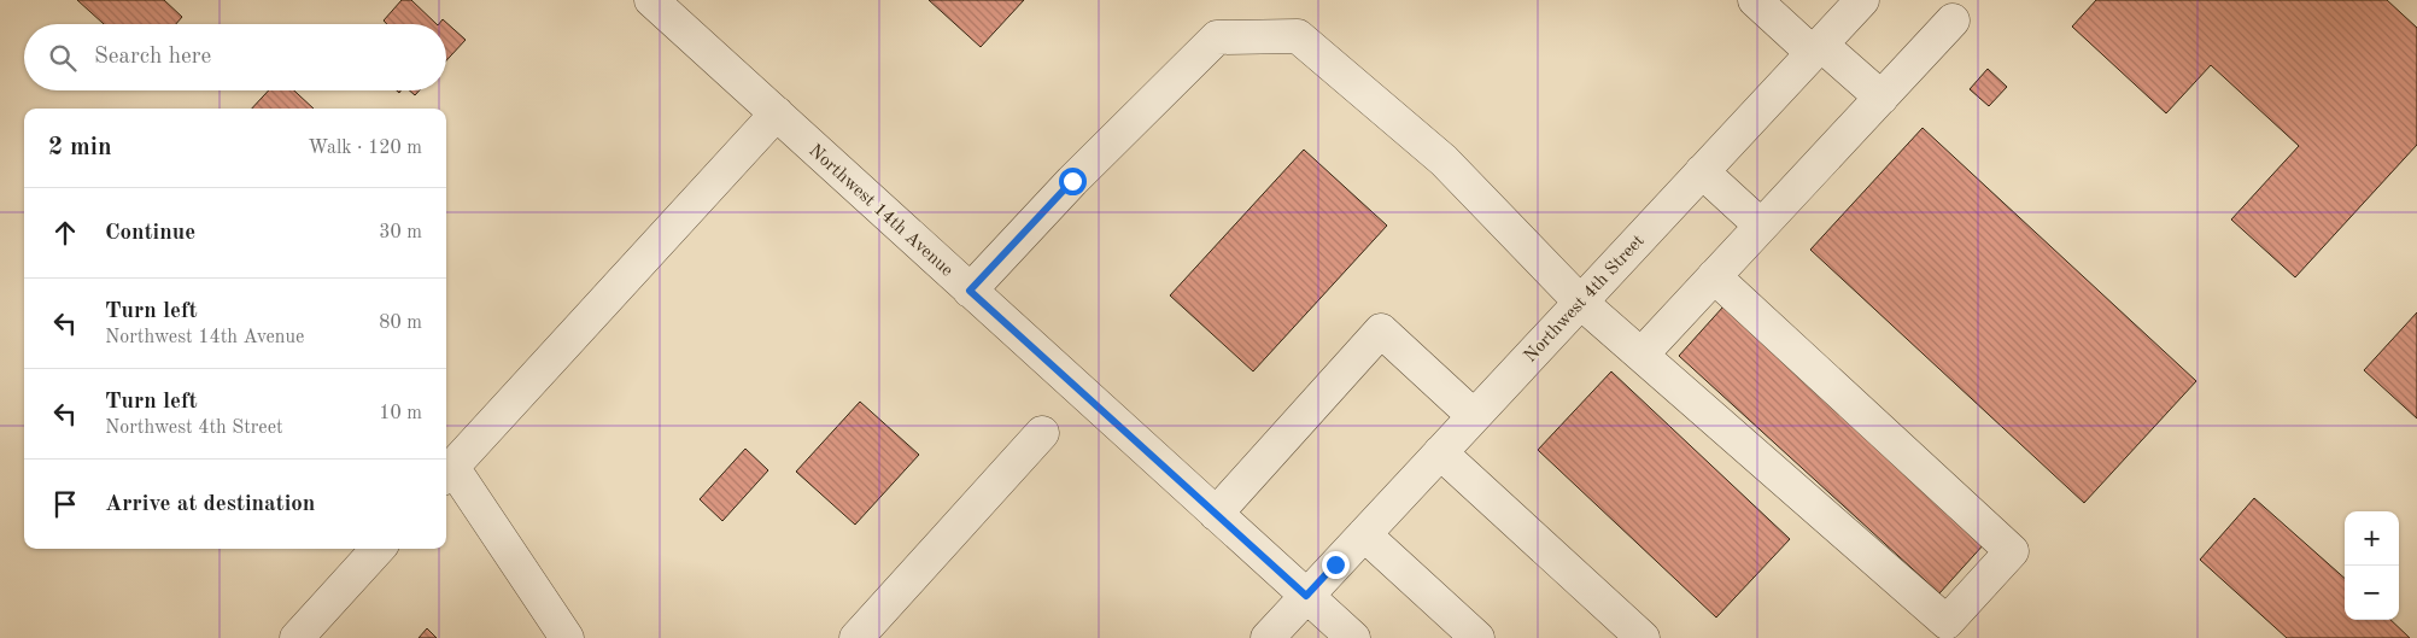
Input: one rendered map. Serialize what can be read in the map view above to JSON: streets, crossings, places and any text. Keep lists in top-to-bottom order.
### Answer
{
  "streets": {
    "street": ["Northwest 14th Avenue", "Northwest 4th Street"]
  },
  "crossings": [
    ["Northwest 14th Avenue", "Northwest 4th Street"]
  ],
  "page": {
    "search": "Search here",
    "heading": ["2 min", "Walk · 120 m"],
    "list": [
      ["Continue", "30 m"],
      ["Turn left", "Northwest 14th Avenue", "80 m"],
      ["Turn left", "Northwest 4th Street", "10 m"],
      "Arrive at destination"
    ],
    "map_buttons": ["+", "−"]
  }
}
